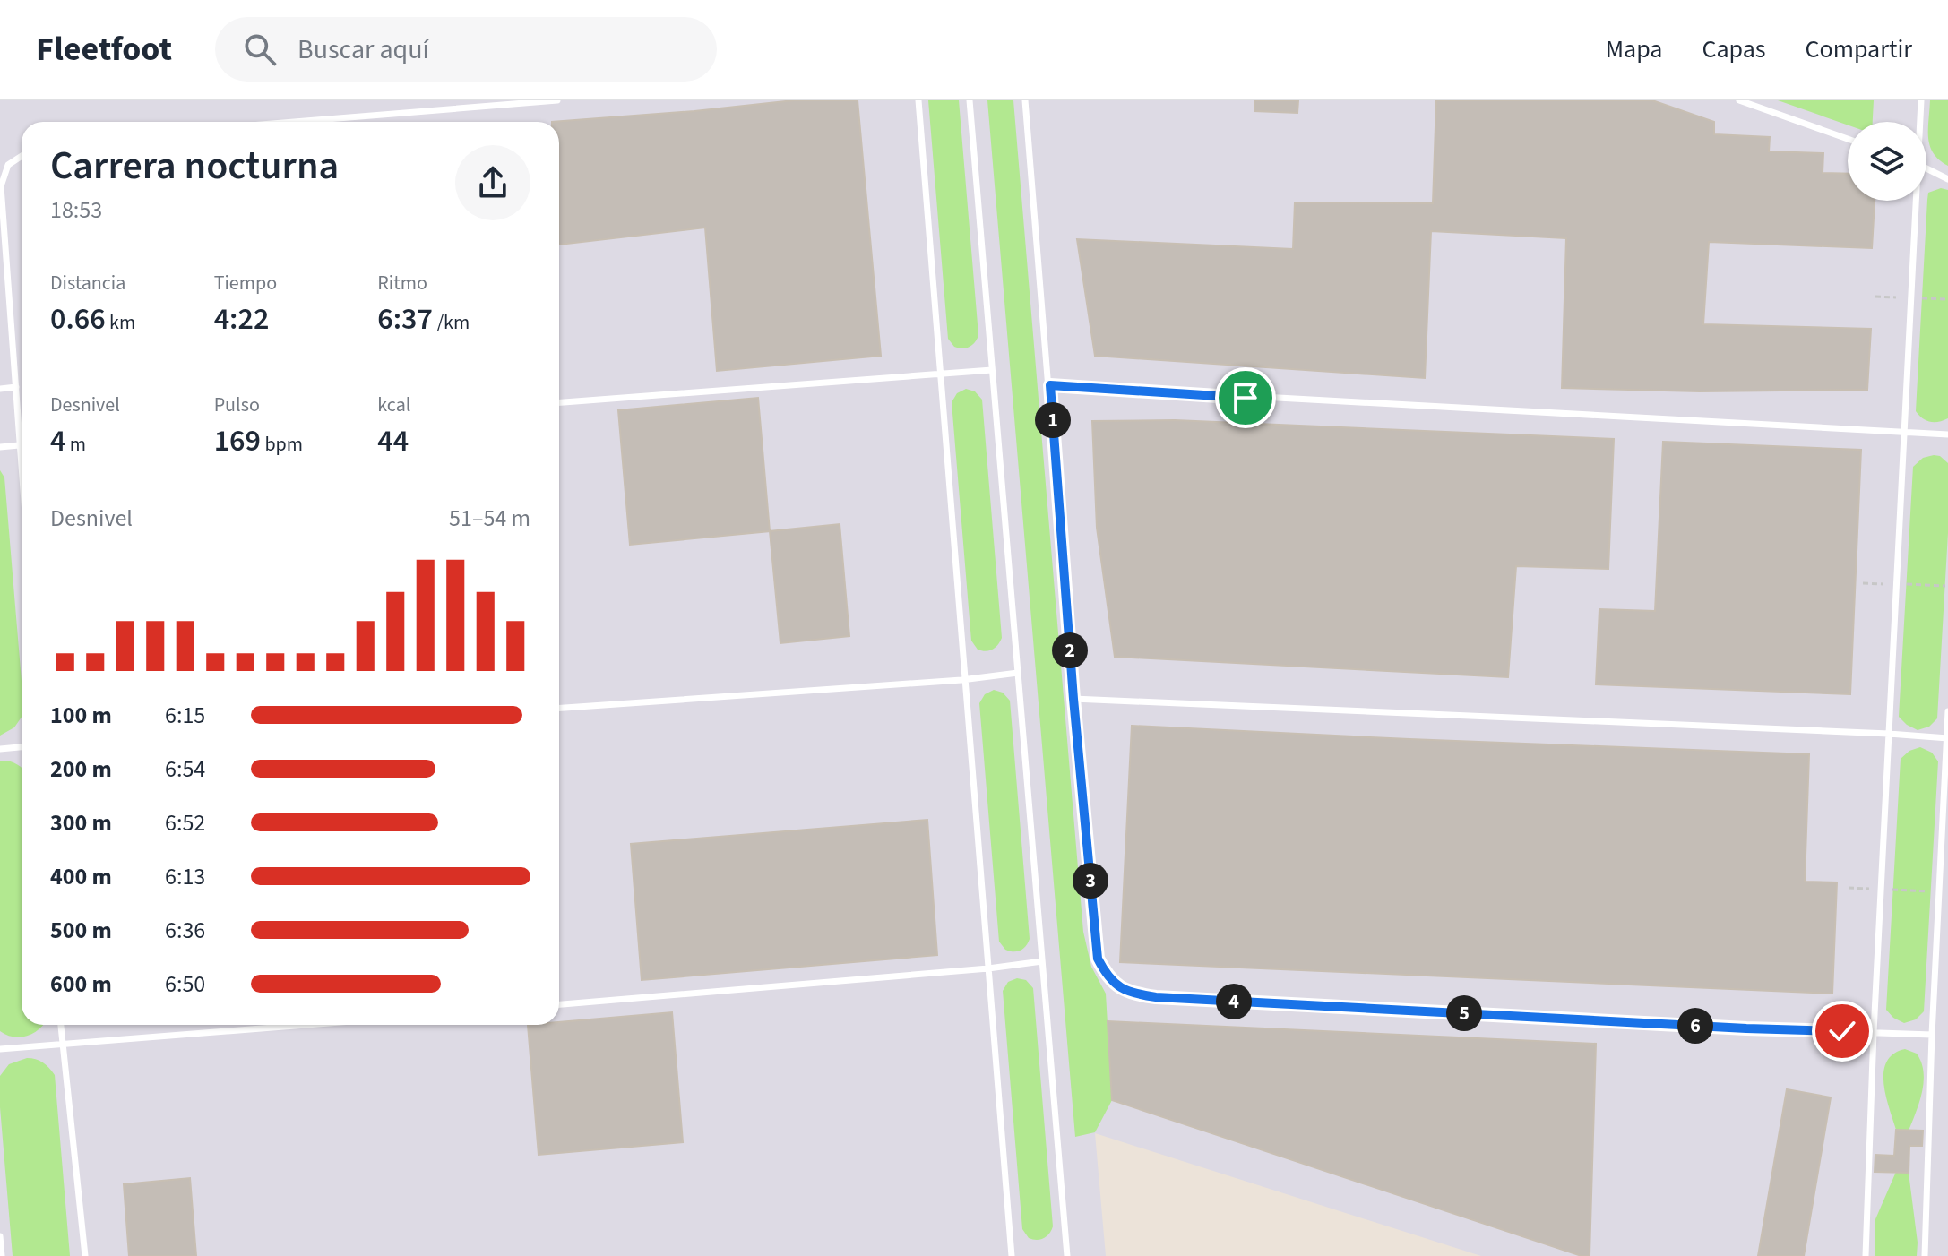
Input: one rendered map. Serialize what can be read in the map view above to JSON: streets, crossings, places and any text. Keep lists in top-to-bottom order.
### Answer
{
  "page": {
    "header": "Fleetfoot",
    "search": "Buscar aquí",
    "nav": ["Mapa", "Capas", "Compartir"],
    "heading": ["Carrera nocturna", "18:53"],
    "stats": [
      ["Distancia", "0.66 km"],
      ["Tiempo", "4:22"],
      ["Ritmo", "6:37 /km"],
      ["Desnivel", "4 m"],
      ["Pulso", "169 bpm"],
      ["kcal", "44"]
    ],
    "pins": [
      "1",
      "2",
      "3",
      "4",
      "5",
      "6"
    ],
    "chart": ["Desnivel", "51–54 m"],
    "list": [
      {
        "name": "100 m",
        "note": "6:15"
      },
      {
        "name": "200 m",
        "note": "6:54"
      },
      {
        "name": "300 m",
        "note": "6:52"
      },
      {
        "name": "400 m",
        "note": "6:13"
      },
      {
        "name": "500 m",
        "note": "6:36"
      },
      {
        "name": "600 m",
        "note": "6:50"
      }
    ]
  }
}
